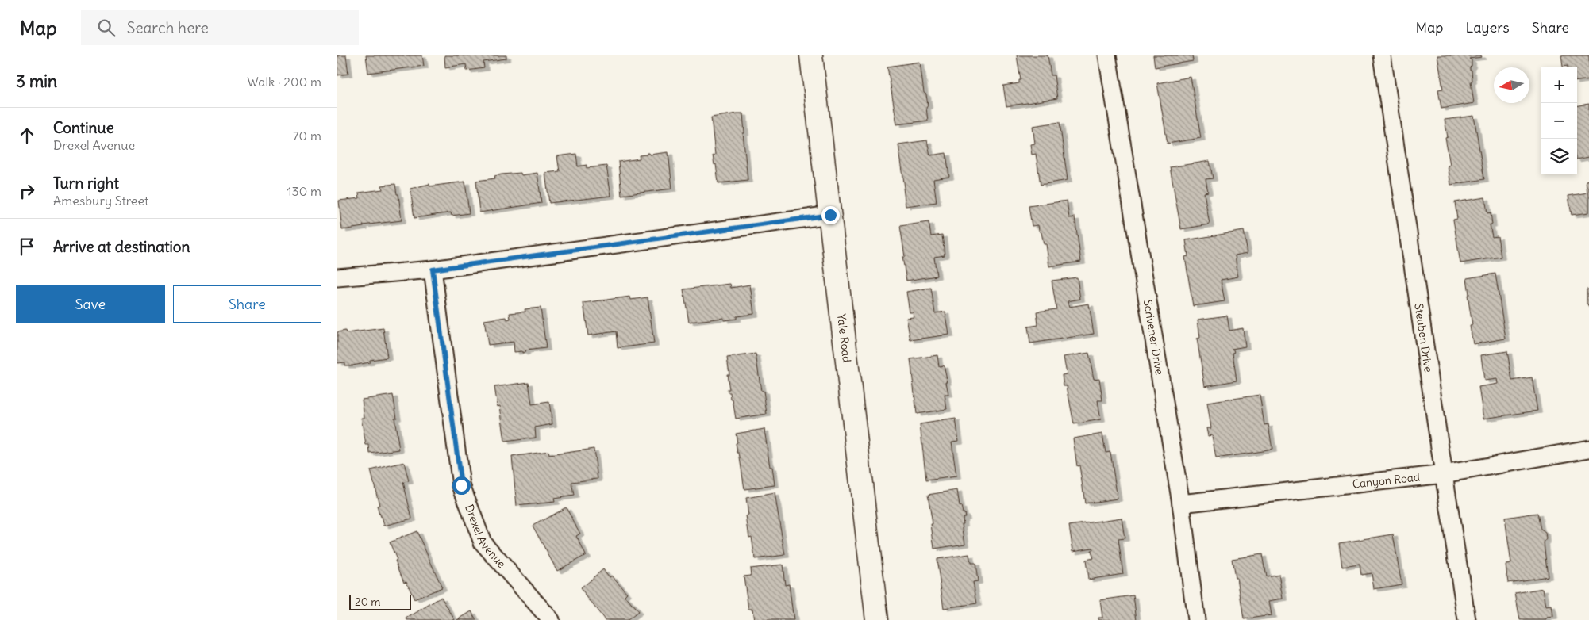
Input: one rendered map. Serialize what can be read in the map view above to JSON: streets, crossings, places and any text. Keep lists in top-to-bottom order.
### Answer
{
  "streets": {
    "main road": ["Yale Road"],
    "street": [
      "Scrivener Drive",
      "Steuben Drive",
      "Canyon Road",
      "Drexel Avenue"
    ]
  },
  "crossings": [
    ["Scrivener Drive", "Canyon Road"],
    ["Steuben Drive", "Canyon Road"]
  ],
  "scale_bar": "20 m",
  "north": "left",
  "page": {
    "header": "Map",
    "search": "Search here",
    "nav": ["Map", "Layers", "Share"],
    "heading": ["3 min", "Walk · 200 m"],
    "map_buttons": ["+", "−"],
    "list": [
      ["Continue", "Drexel Avenue", "70 m"],
      ["Turn right", "Amesbury Street", "130 m"],
      "Arrive at destination"
    ],
    "buttons": ["Save", "Share"],
    "scale": "20 m"
  }
}
